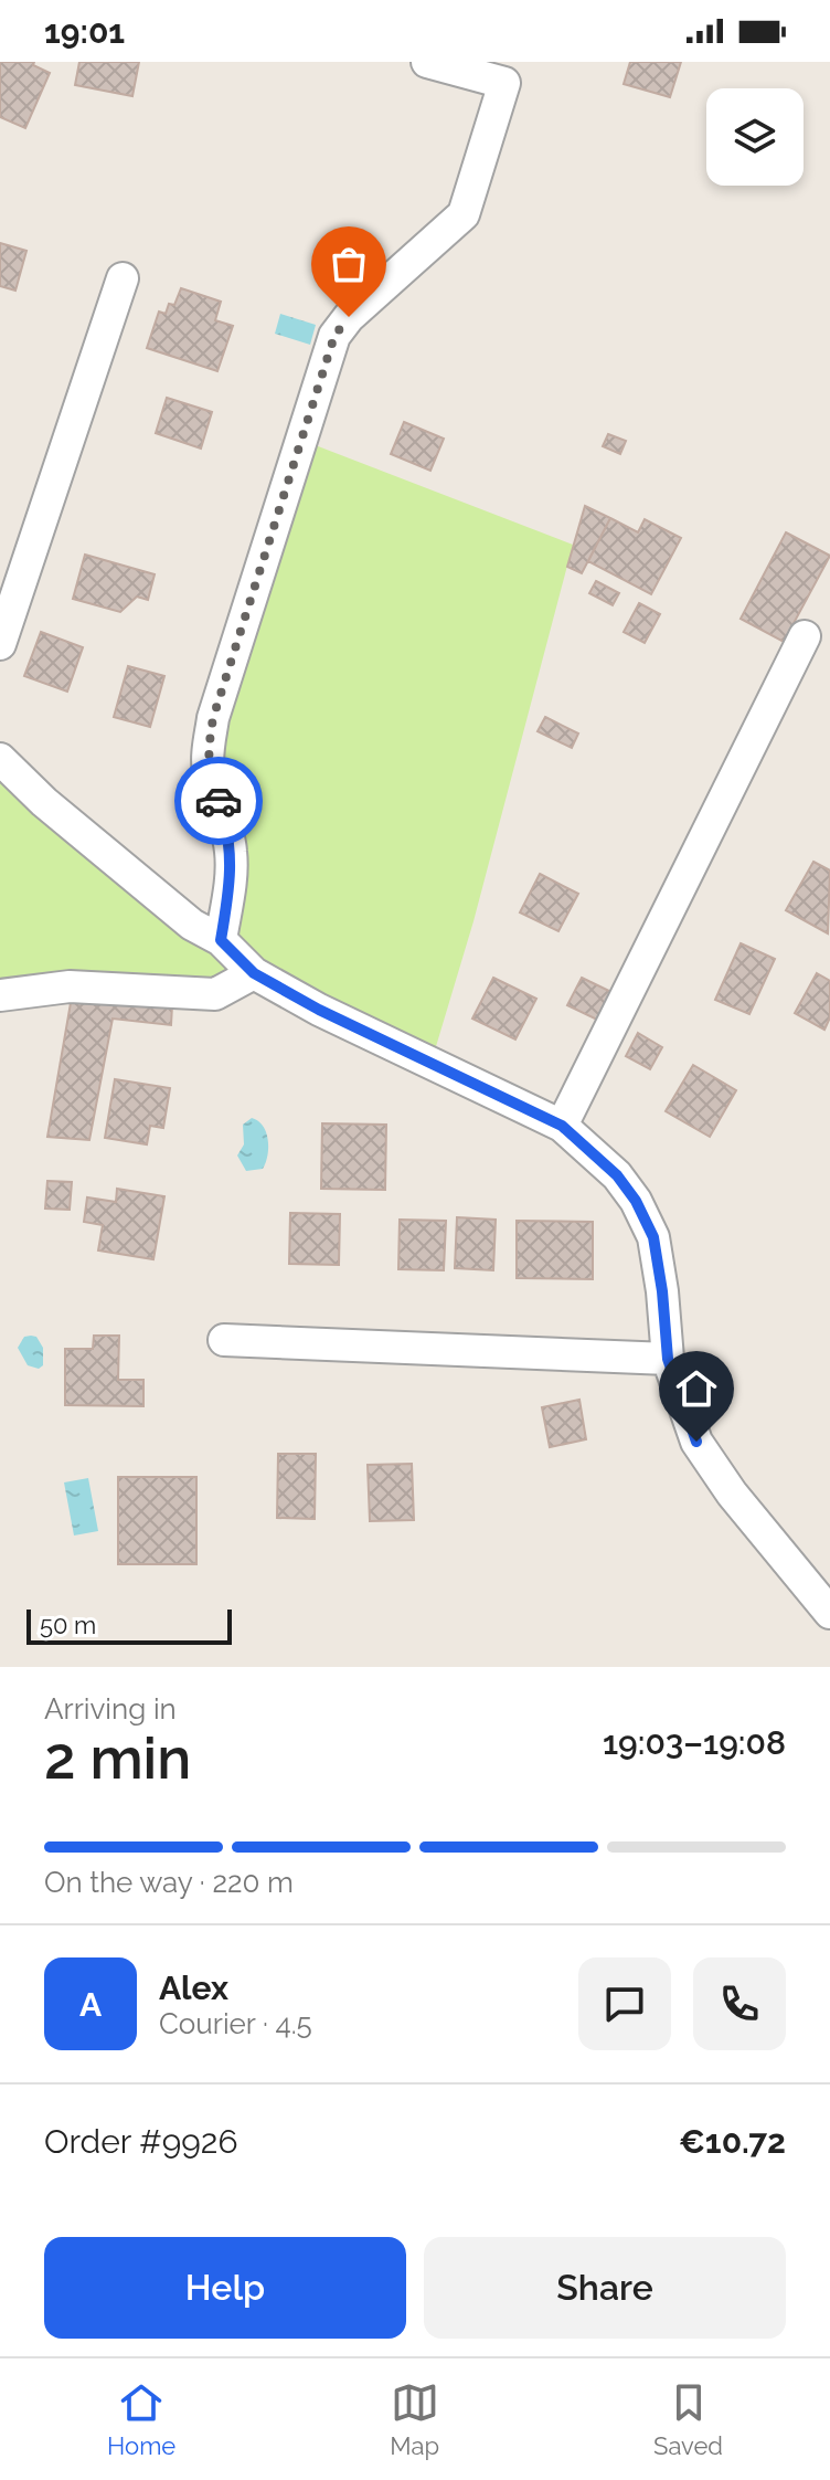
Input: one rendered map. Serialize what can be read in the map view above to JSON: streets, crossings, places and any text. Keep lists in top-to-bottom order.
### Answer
{
  "scale_bar": "50 m",
  "page": {
    "status": "19:01",
    "scale": "50 m",
    "heading": ["2 min", "Arriving in", "19:03–19:08"],
    "panel": [
      "Alex",
      "Courier · 4.5",
      "Order #9926",
      "€10.72"
    ],
    "bar": "On the way · 220 m",
    "round": "A",
    "buttons": ["Help", "Share"],
    "tabs": ["Home", "Map", "Saved"]
  }
}
